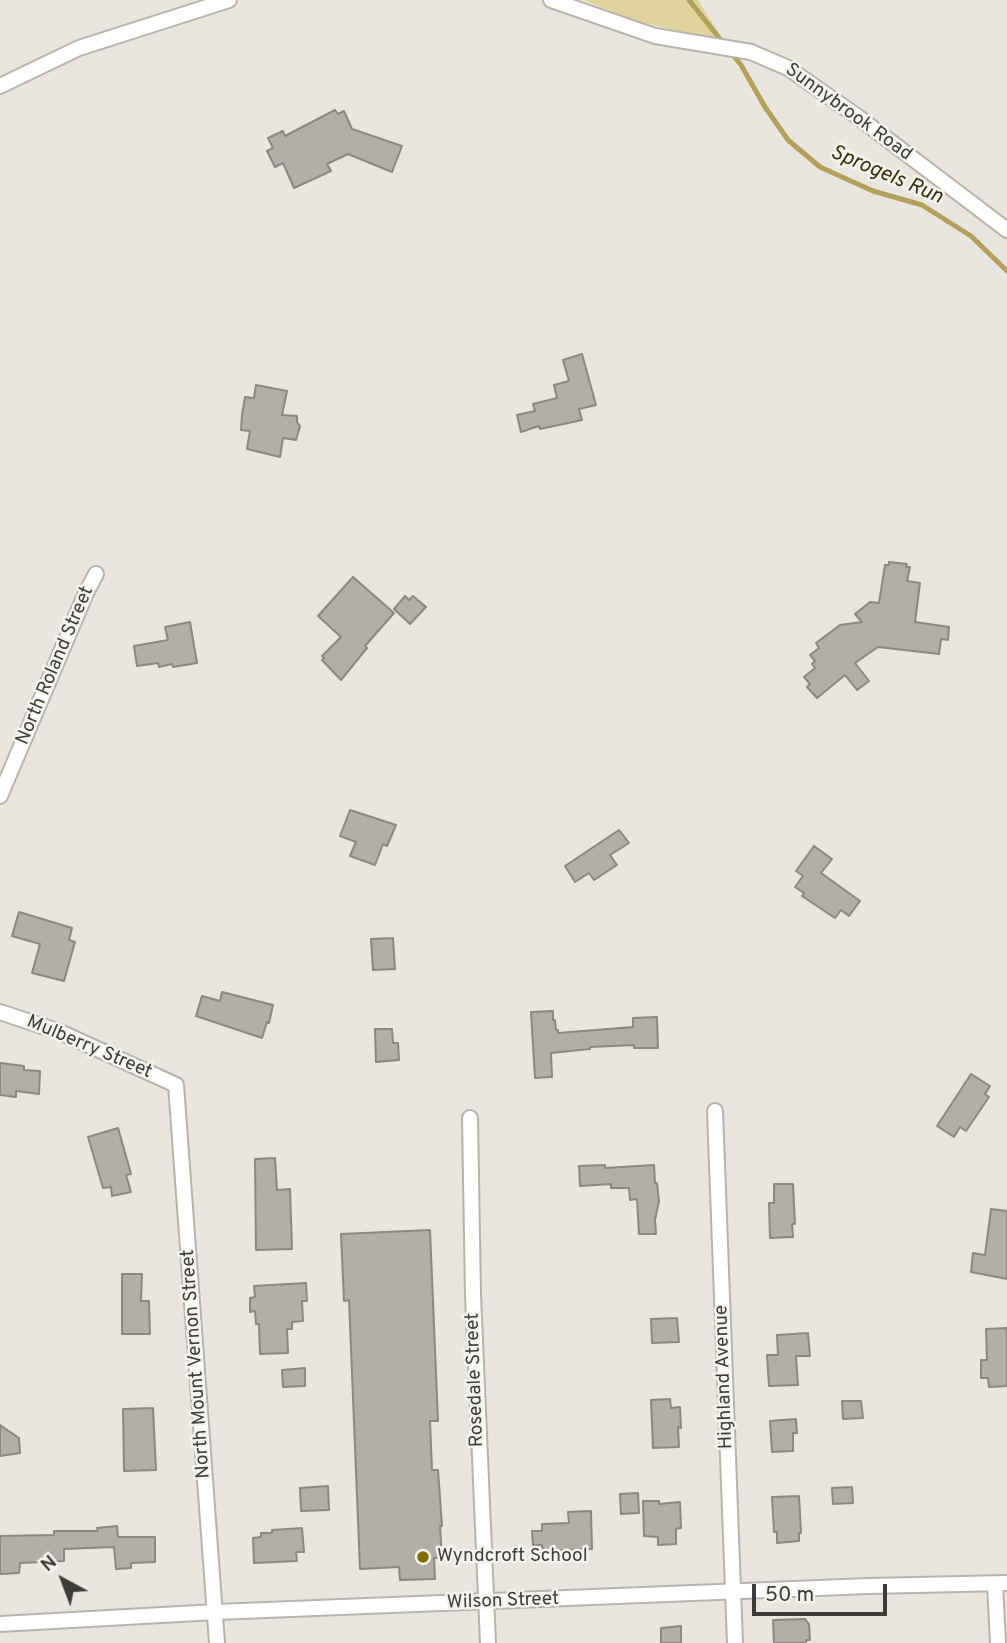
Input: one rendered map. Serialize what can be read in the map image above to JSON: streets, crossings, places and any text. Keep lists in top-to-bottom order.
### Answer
{
  "streets": {
    "street": [
      "Sunnybrook Road",
      "North Roland Street",
      "Mulberry Street",
      "North Mount Vernon Street",
      "Highland Avenue",
      "Rosedale Street",
      "Wilson Street"
    ]
  },
  "crossings": [
    ["Mulberry Street", "North Mount Vernon Street"],
    ["North Mount Vernon Street", "Wilson Street"],
    ["Highland Avenue", "Wilson Street"],
    ["Rosedale Street", "Wilson Street"]
  ],
  "water": ["Sprogels Run"],
  "places": ["Wyndcroft School"],
  "scale_bar": "50 m",
  "north": "top left"
}
